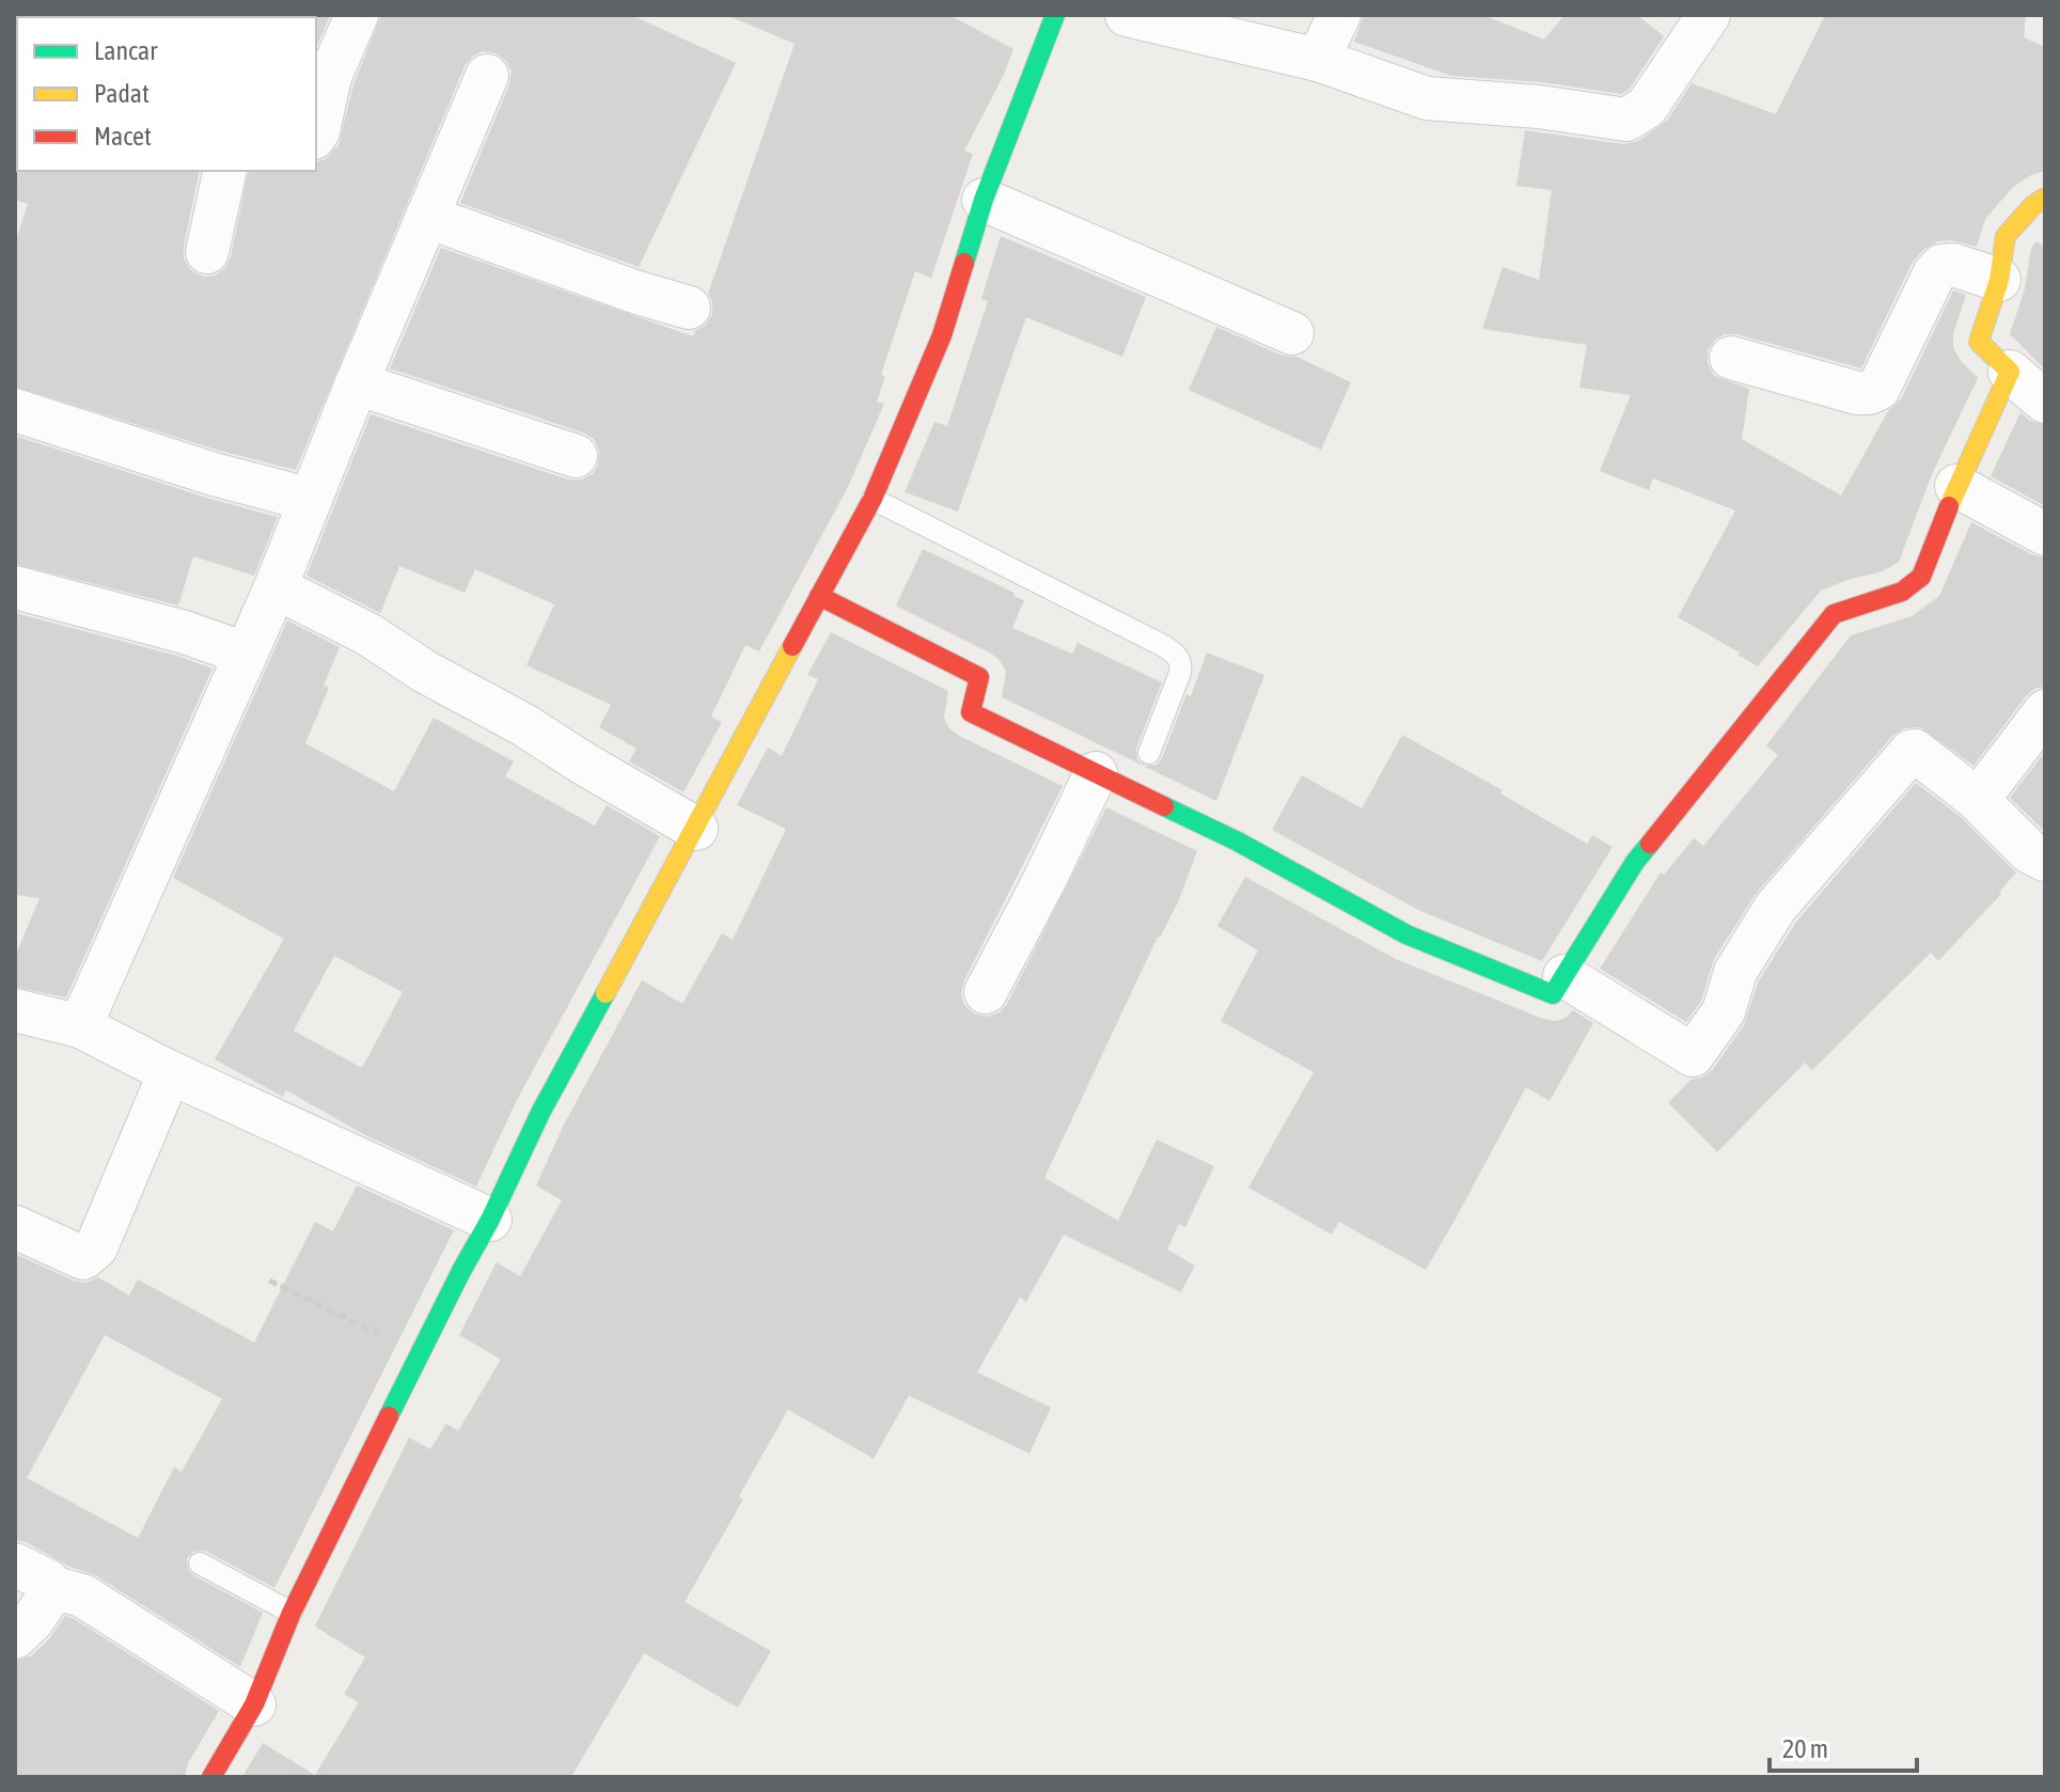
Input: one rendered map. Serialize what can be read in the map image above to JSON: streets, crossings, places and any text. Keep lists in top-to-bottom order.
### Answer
{
  "legend": ["Lancar", "Padat", "Macet"],
  "scale_bar": "20 m"
}
